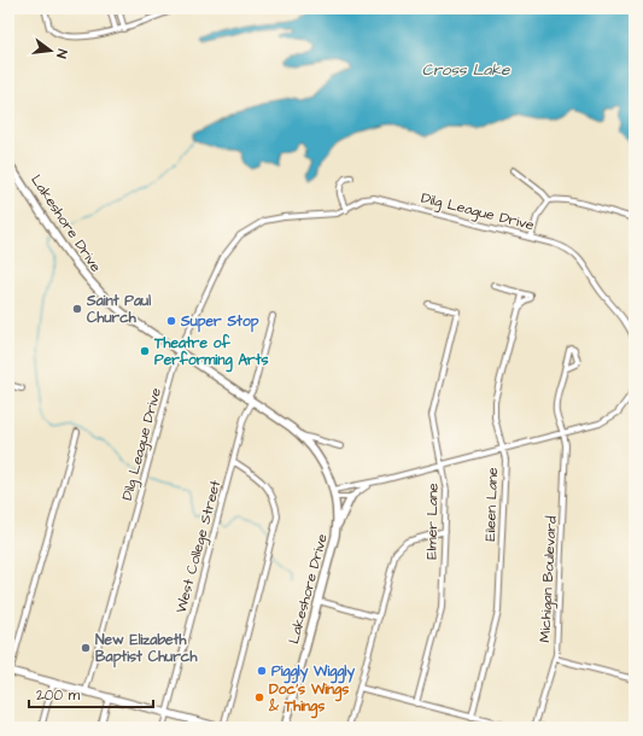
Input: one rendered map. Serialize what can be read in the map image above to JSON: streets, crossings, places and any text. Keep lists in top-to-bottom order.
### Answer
{
  "streets": {
    "main road": ["Lakeshore Drive"],
    "street": [
      "Dilg League Drive",
      "Eileen Lane",
      "Elmer Lane",
      "West College Street",
      "Michigan Boulevard"
    ]
  },
  "crossings": [
    ["Dilg League Drive", "Lakeshore Drive"],
    ["Lakeshore Drive", "West College Street"]
  ],
  "water": ["Cross Lake"],
  "places": [
    "Saint Paul Church",
    "Super Stop",
    "Theatre of Performing Arts",
    "New Elizabeth Baptist Church",
    "Piggly Wiggly",
    "Doc's Wings & Things"
  ],
  "scale_bar": "200 m",
  "north": "right"
}
